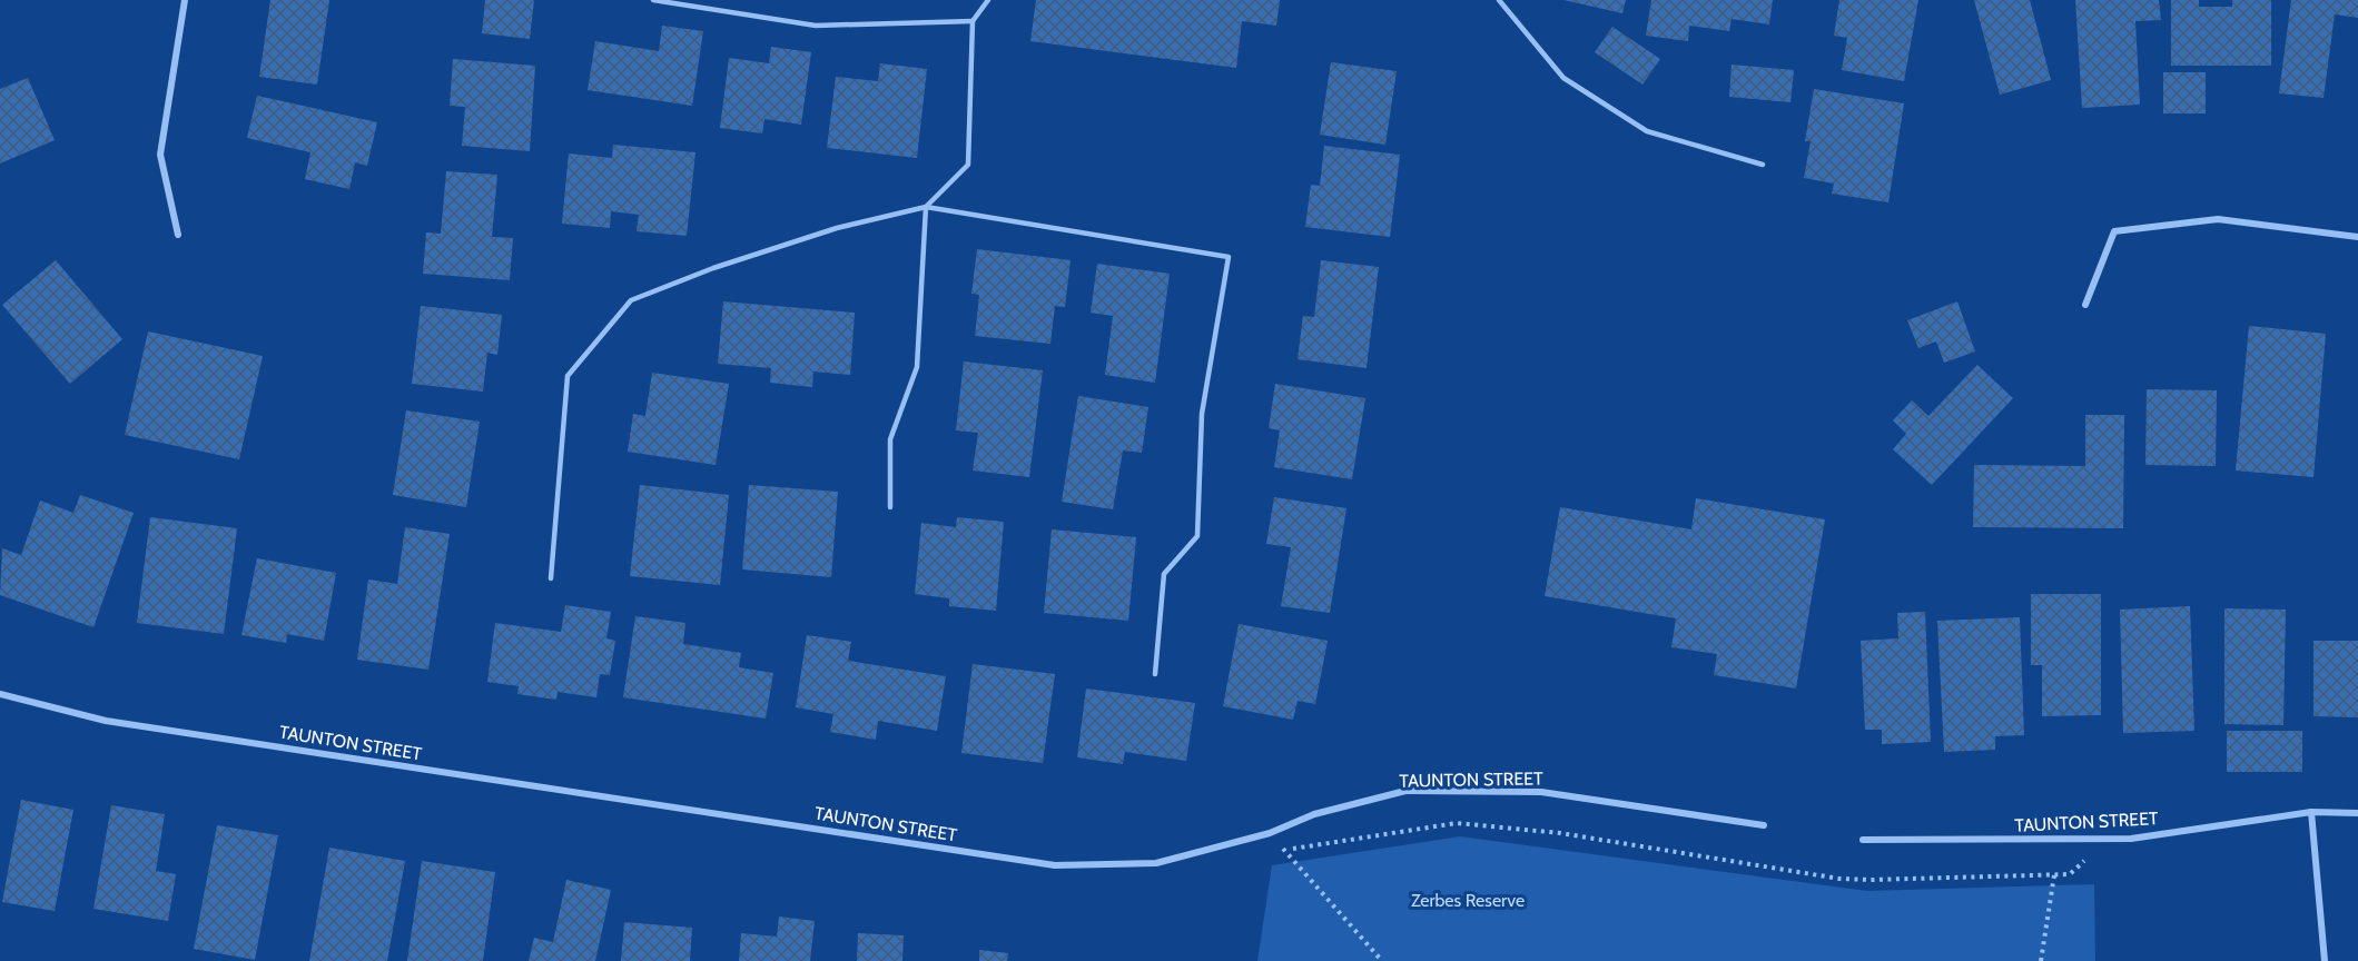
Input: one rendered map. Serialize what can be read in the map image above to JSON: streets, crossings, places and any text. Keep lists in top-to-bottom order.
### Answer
{
  "streets": {
    "street": ["TAUNTON STREET"]
  },
  "parks": ["Zerbes Reserve"]
}
